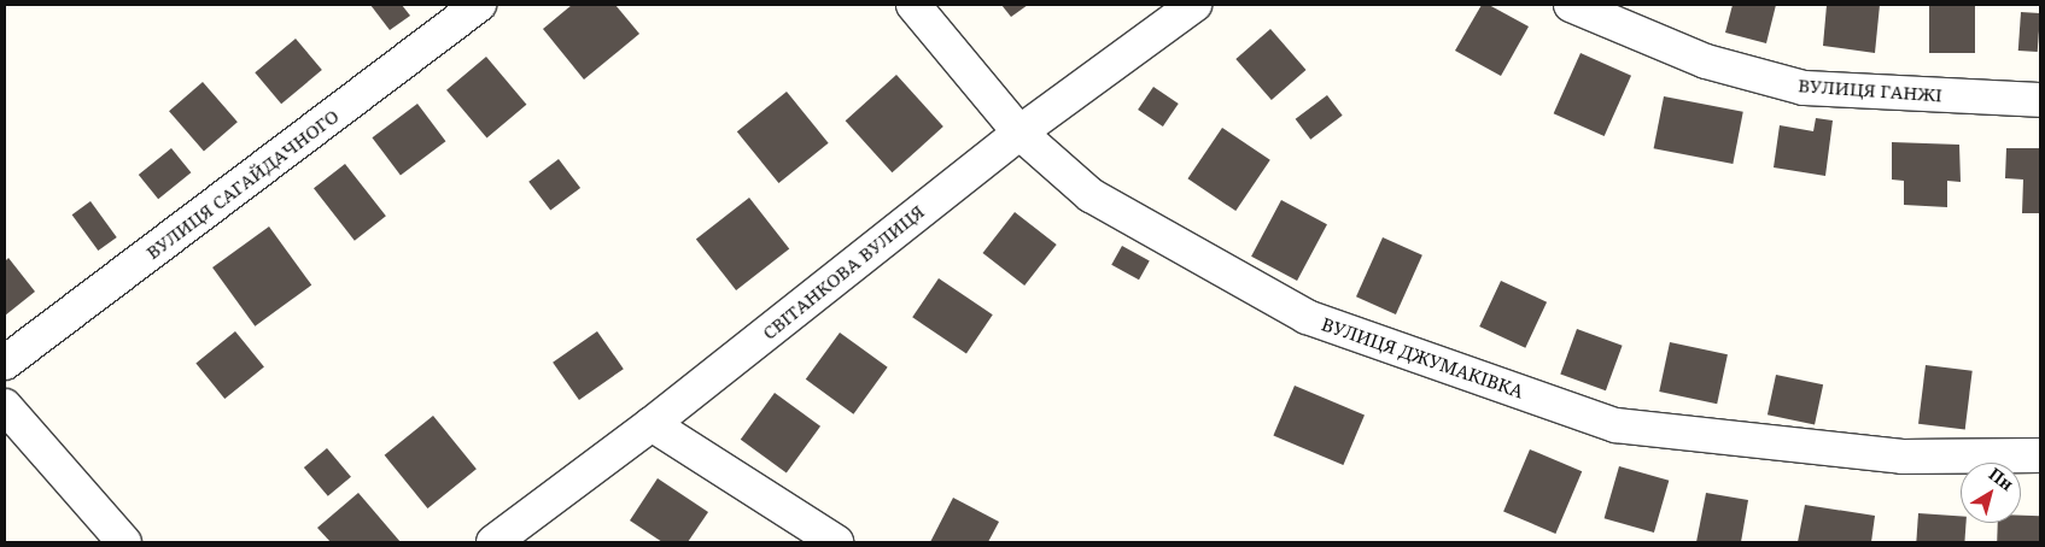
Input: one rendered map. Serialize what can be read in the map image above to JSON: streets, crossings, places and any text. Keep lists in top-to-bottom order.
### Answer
{
  "streets": {
    "street": [
      "ВУЛИЦЯ ГАНЖІ",
      "ВУЛИЦЯ САГАЙДАЧНОГО",
      "СВІТАНКОВА ВУЛИЦЯ",
      "ВУЛИЦЯ ДЖУМАКІВКА"
    ]
  },
  "crossings": [
    ["СВІТАНКОВА ВУЛИЦЯ", "ВУЛИЦЯ ДЖУМАКІВКА"]
  ],
  "north": "top right"
}
